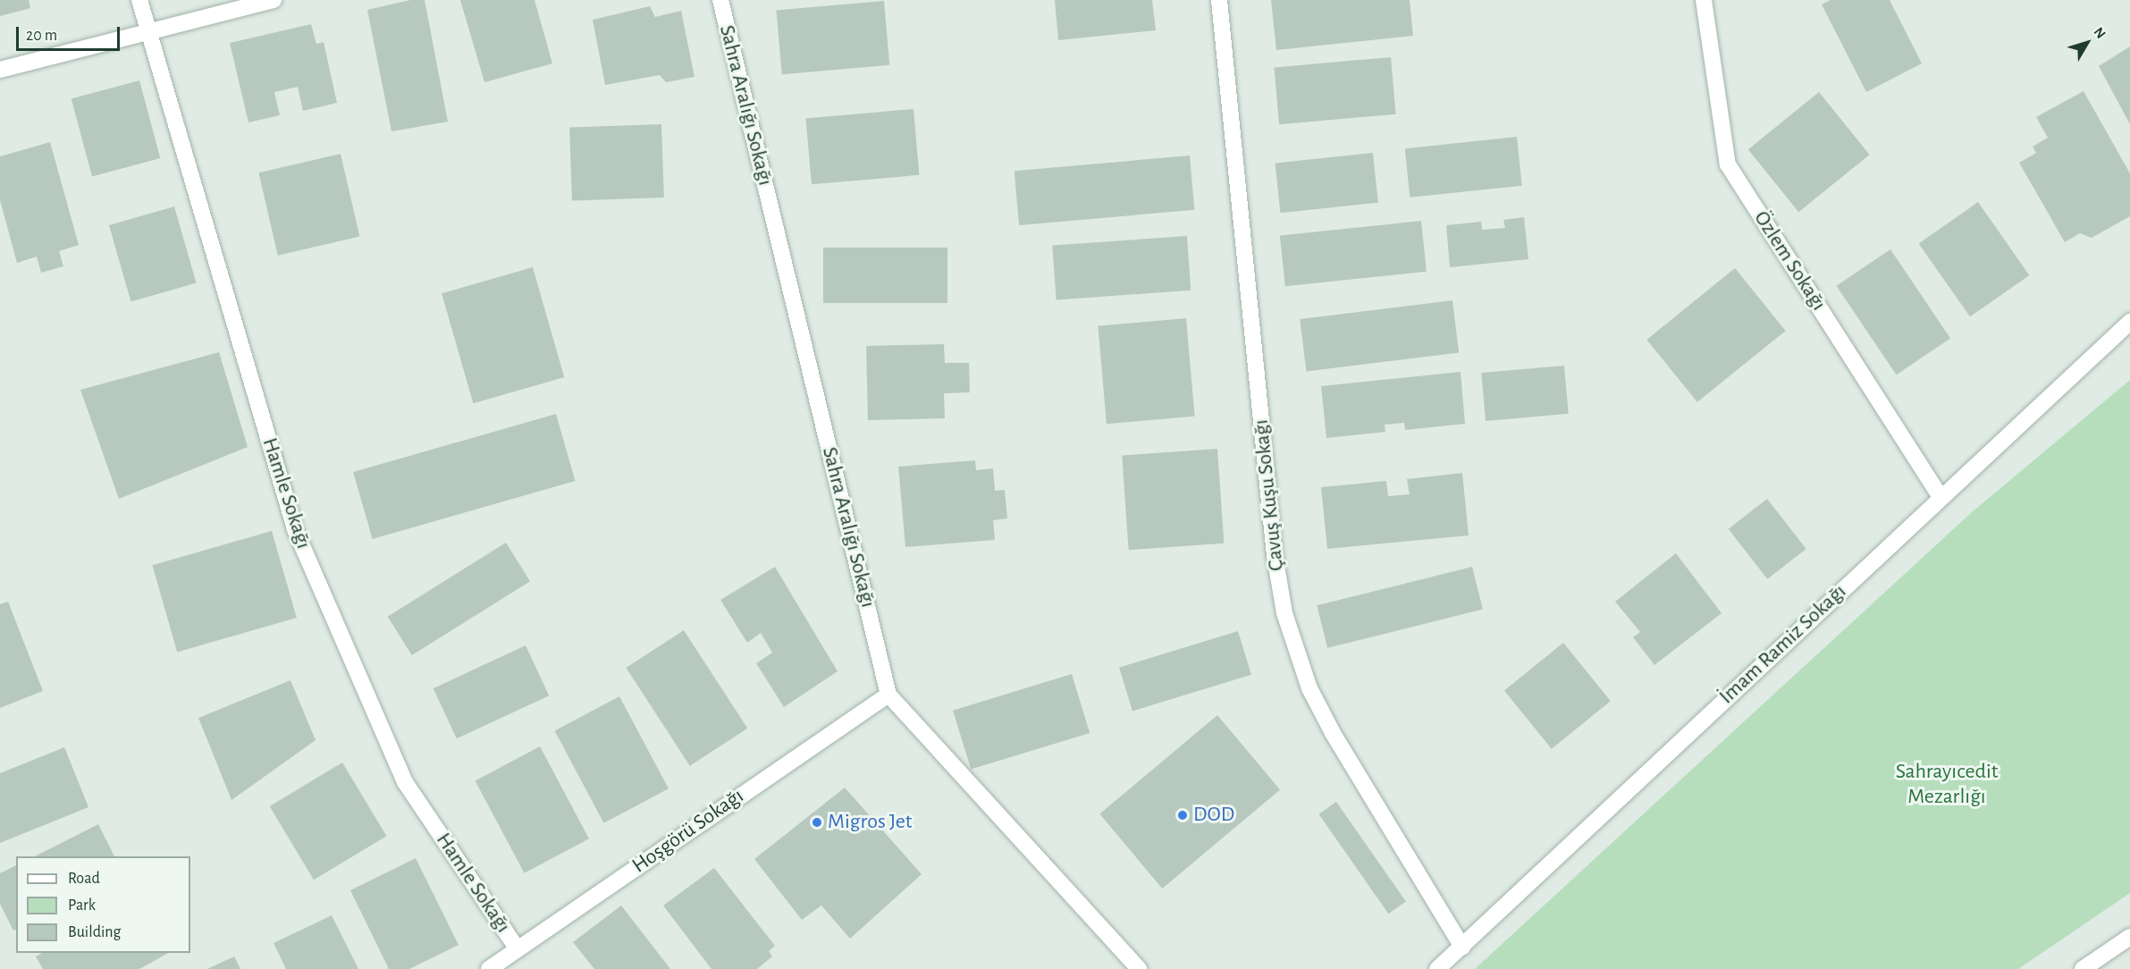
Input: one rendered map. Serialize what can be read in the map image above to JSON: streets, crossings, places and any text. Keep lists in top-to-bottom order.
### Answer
{
  "streets": {
    "street": [
      "Sahra Aralığı Sokağı",
      "Özlem Sokağı",
      "Hamle Sokağı",
      "Çavuş Kuşu Sokağı",
      "İmam Ramiz Sokağı",
      "Hoşgörü Sokağı"
    ]
  },
  "crossings": [
    ["Sahra Aralığı Sokağı", "Hoşgörü Sokağı"],
    ["Özlem Sokağı", "İmam Ramiz Sokağı"],
    ["Hamle Sokağı", "Hoşgörü Sokağı"],
    ["Çavuş Kuşu Sokağı", "İmam Ramiz Sokağı"]
  ],
  "parks": ["Sahrayıcedit Mezarlığı"],
  "places": ["DOD", "Migros Jet"],
  "legend": ["Road", "Park", "Building"],
  "scale_bar": "20 m",
  "north": "top right"
}
